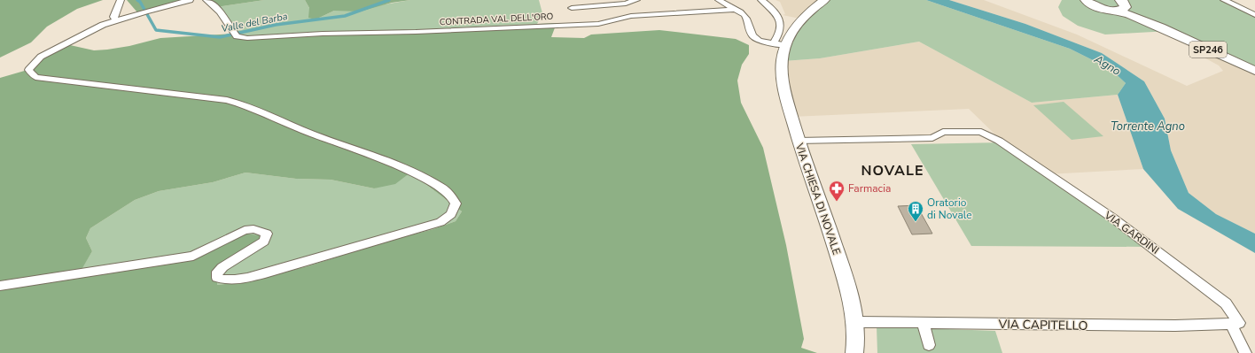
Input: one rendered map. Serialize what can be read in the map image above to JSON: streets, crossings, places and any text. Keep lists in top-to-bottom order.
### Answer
{
  "streets": {
    "main road": ["SP246", "VIA CHIESA DI NOVALE"],
    "street": ["CONTRADA VAL DELL'ORO", "VIA GARDINI", "VIA CAPITELLO"]
  },
  "crossings": [
    ["VIA CHIESA DI NOVALE", "VIA GARDINI"],
    ["VIA CHIESA DI NOVALE", "VIA CAPITELLO"],
    ["VIA GARDINI", "VIA CAPITELLO"]
  ],
  "districts": ["NOVALE"],
  "water": ["Valle del Barba", "Agno", "Torrente Agno"],
  "places": {
    "pharmacy": ["Farmacia"],
    "building": ["Oratorio di Novale"]
  }
}
